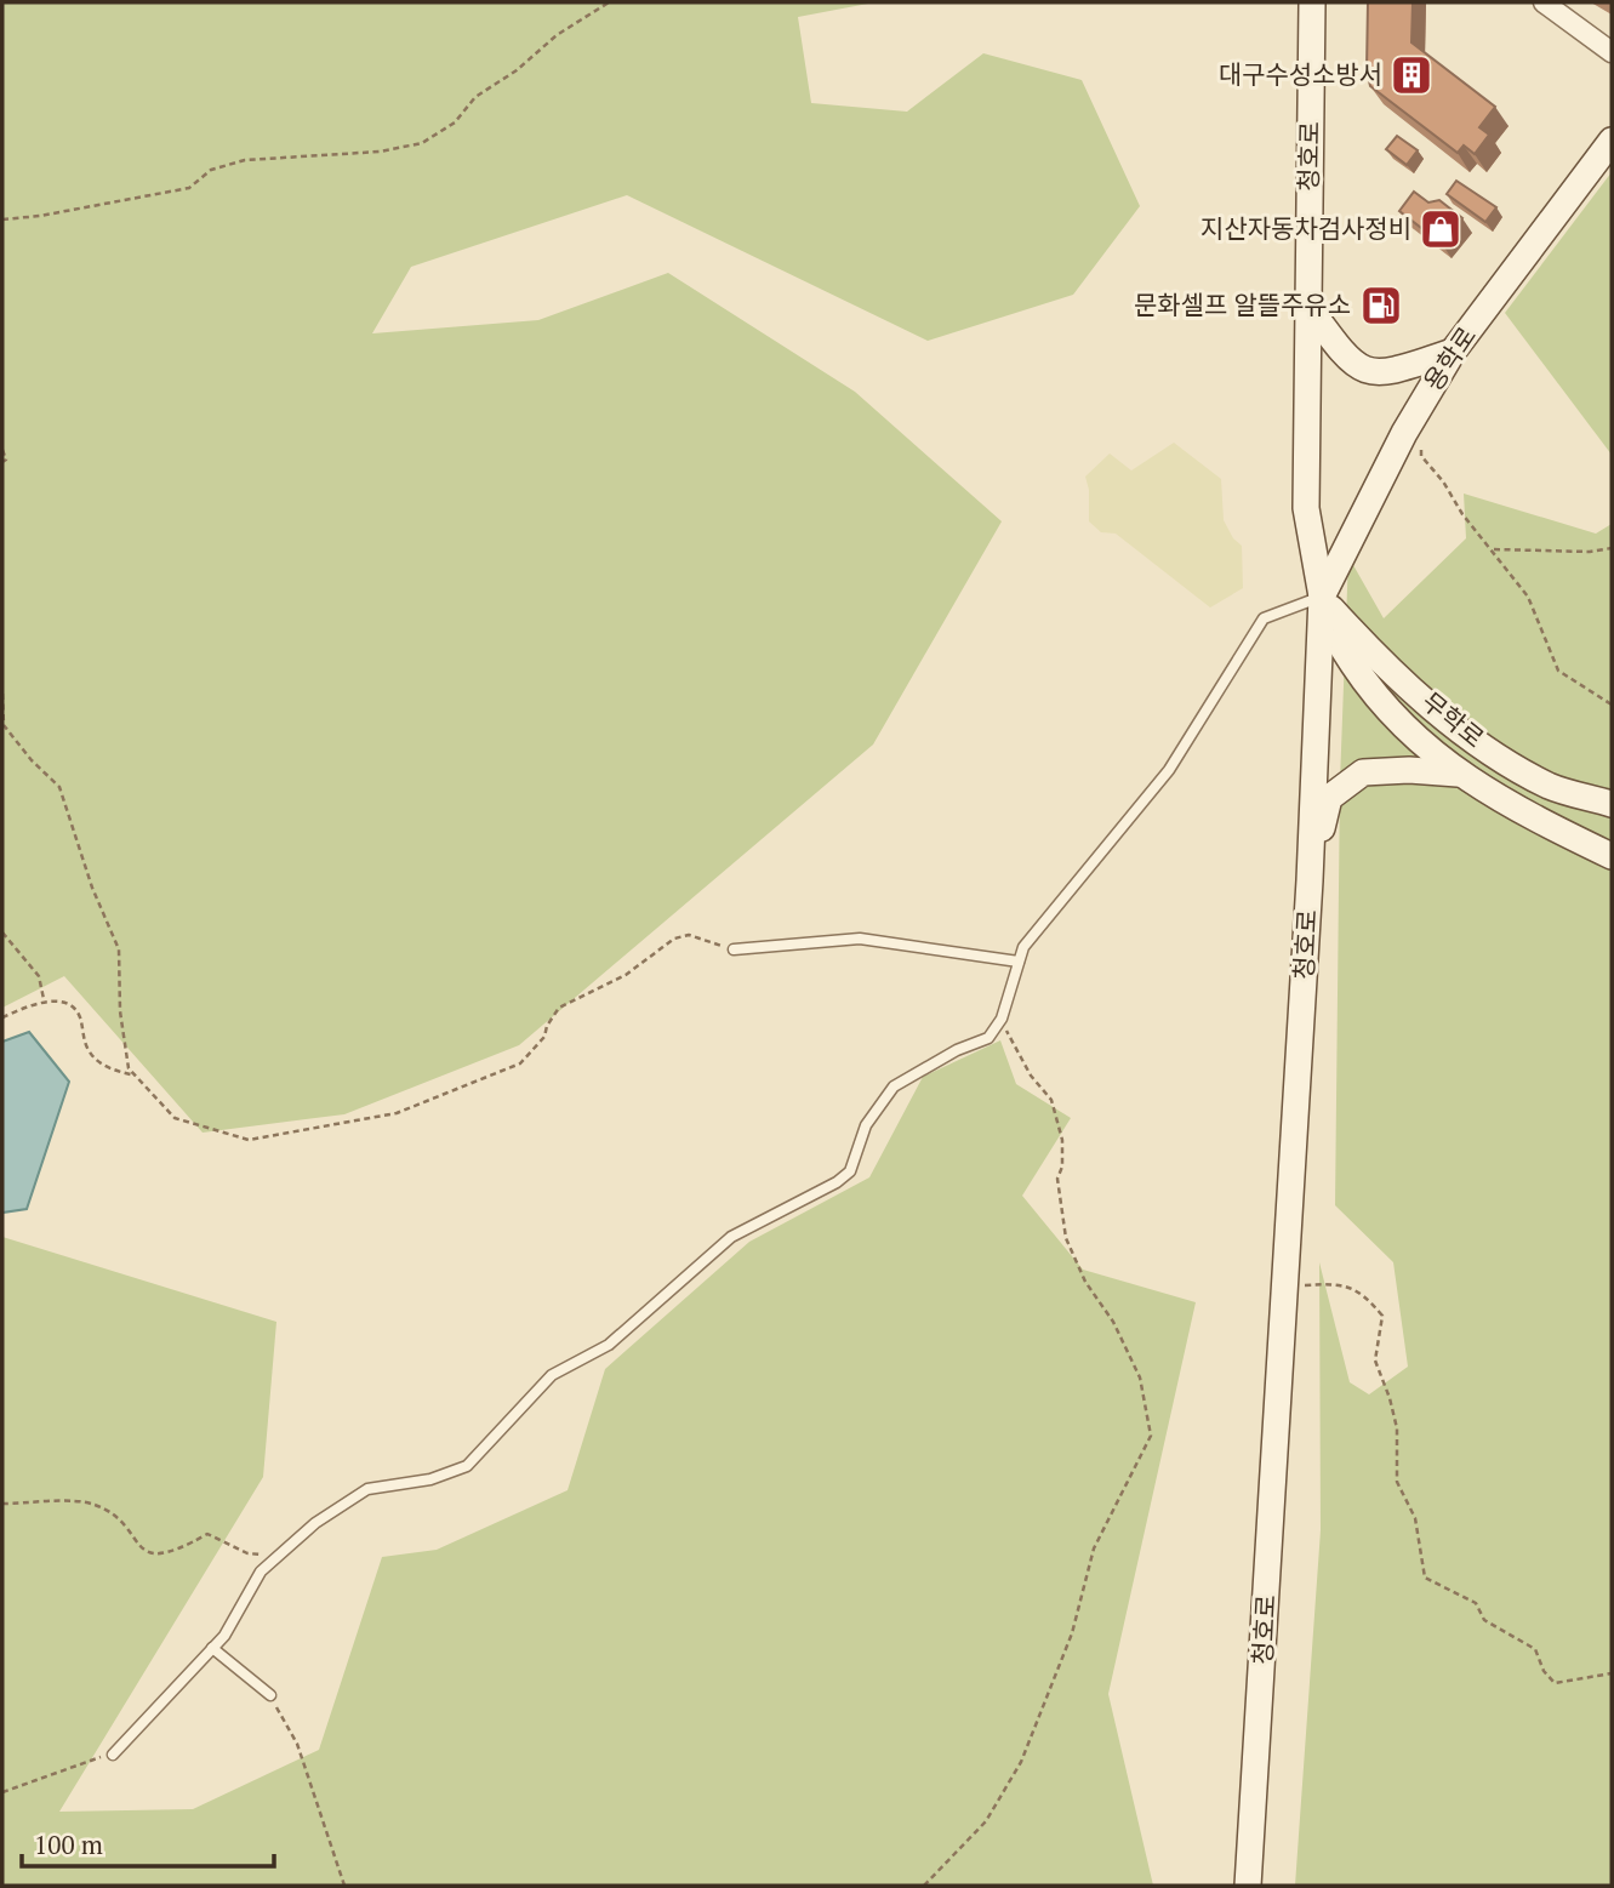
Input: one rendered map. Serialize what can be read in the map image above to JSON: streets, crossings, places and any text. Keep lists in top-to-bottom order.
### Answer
{
  "streets": {
    "main road": ["청호로", "용학로", "무학로"]
  },
  "crossings": [
    ["청호로", "용학로"],
    ["청호로", "무학로"],
    ["용학로", "무학로"]
  ],
  "places": {
    "building": ["대구수성소방서"],
    "shop": ["지산자동차검사정비"],
    "fuel station": ["문화셀프 알뜰주유소"]
  },
  "scale_bar": "100 m"
}
